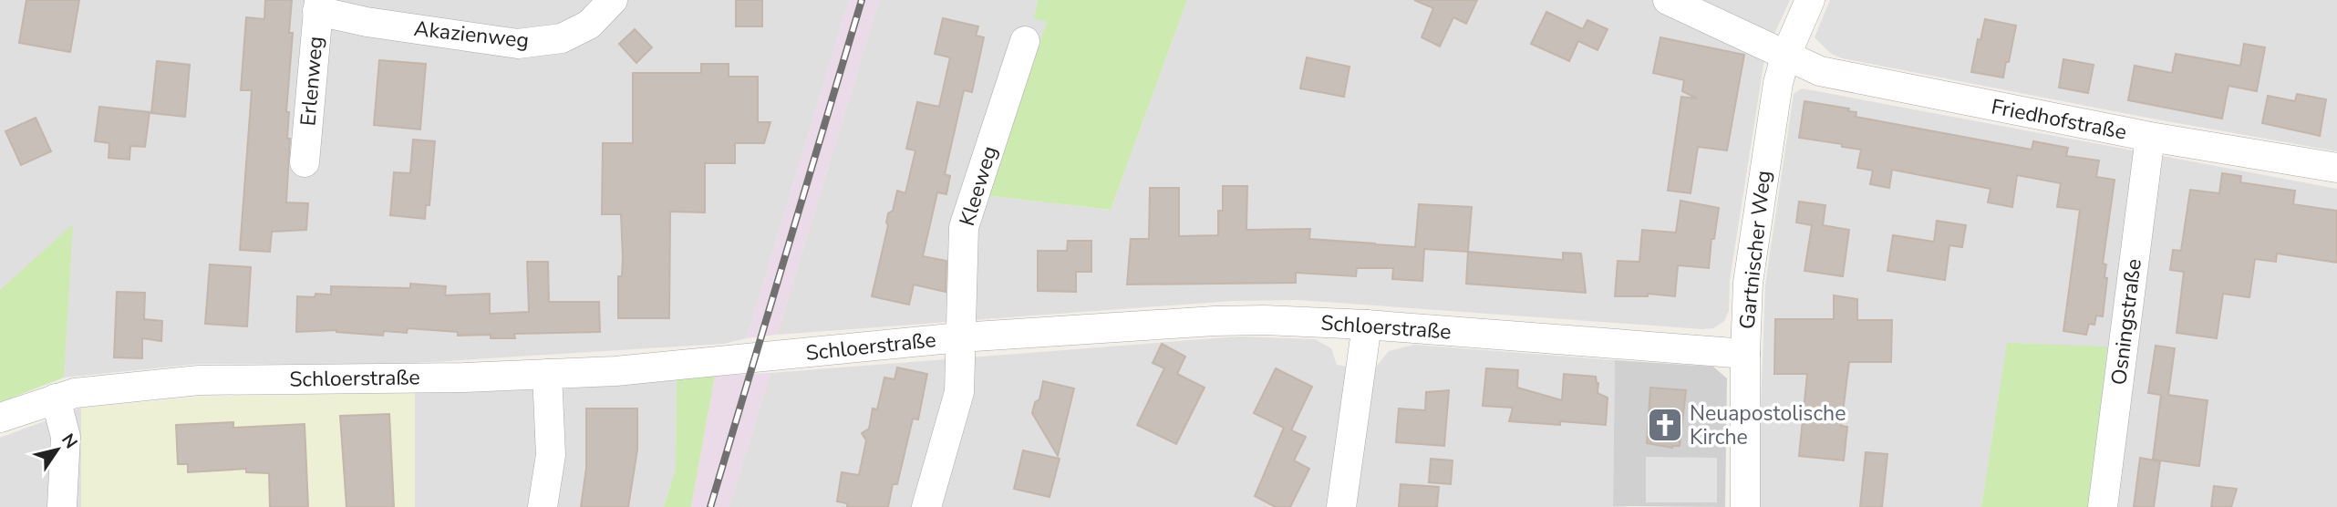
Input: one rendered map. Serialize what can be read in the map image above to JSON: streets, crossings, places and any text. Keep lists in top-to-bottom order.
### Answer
{
  "streets": {
    "street": [
      "Akazienweg",
      "Erlenweg",
      "Friedhofstraße",
      "Kleeweg",
      "Gartnischer Weg",
      "Osningstraße",
      "Schloerstraße"
    ]
  },
  "crossings": [
    ["Akazienweg", "Erlenweg"],
    ["Friedhofstraße", "Gartnischer Weg"],
    ["Friedhofstraße", "Osningstraße"],
    ["Kleeweg", "Schloerstraße"],
    ["Gartnischer Weg", "Schloerstraße"]
  ],
  "places": {
    "church": ["Neuapostolische Kirche"]
  },
  "north": "top right"
}
